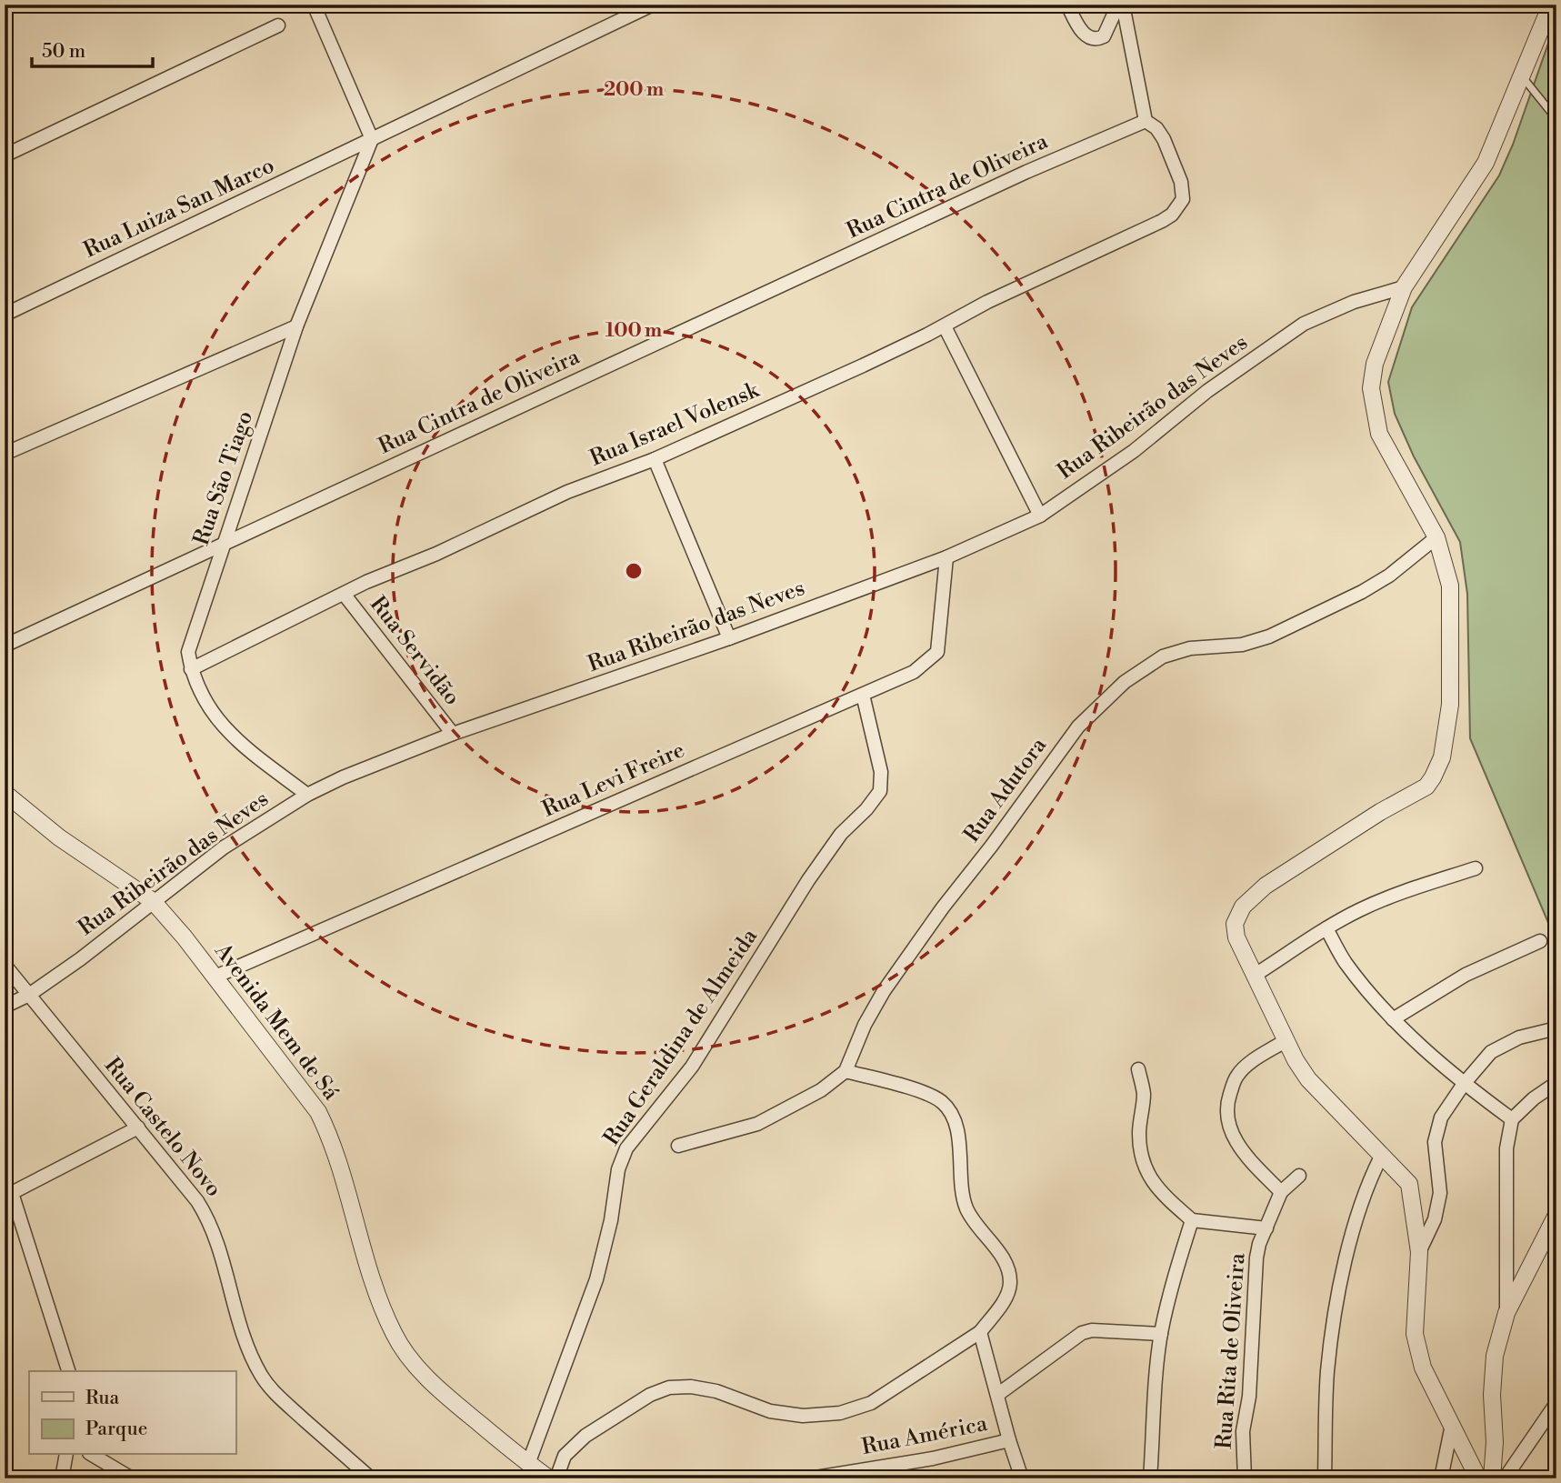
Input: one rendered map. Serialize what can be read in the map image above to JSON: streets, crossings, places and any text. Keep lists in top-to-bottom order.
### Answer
{
  "streets": {
    "street": [
      "Rua Cintra de Oliveira",
      "Rua Luiza San Marco",
      "Rua Ribeirão das Neves",
      "Rua Israel Volensk",
      "Rua São Tiago",
      "Rua Servidão",
      "Rua Levi Freire",
      "Rua Adutora",
      "Avenida Mem de Sá",
      "Rua Geraldina de Almeida",
      "Rua Castelo Novo",
      "Rua Rita de Oliveira",
      "Rua América"
    ]
  },
  "crossings": [
    ["Rua Cintra de Oliveira", "Rua Israel Volensk"],
    ["Rua Cintra de Oliveira", "Rua São Tiago"],
    ["Rua Luiza San Marco", "Rua São Tiago"],
    ["Rua Ribeirão das Neves", "Rua São Tiago"],
    ["Rua Ribeirão das Neves", "Rua Servidão"],
    ["Rua Ribeirão das Neves", "Rua Levi Freire"],
    ["Rua Ribeirão das Neves", "Avenida Mem de Sá"],
    ["Rua Ribeirão das Neves", "Rua Castelo Novo"],
    ["Rua Israel Volensk", "Rua São Tiago"],
    ["Rua Israel Volensk", "Rua Servidão"],
    ["Rua Levi Freire", "Avenida Mem de Sá"],
    ["Rua Levi Freire", "Rua Geraldina de Almeida"],
    ["Avenida Mem de Sá", "Rua Geraldina de Almeida"]
  ],
  "legend": ["Rua", "Parque"],
  "scale_bar": "50 m",
  "rings": ["200 m", "100 m"]
}
